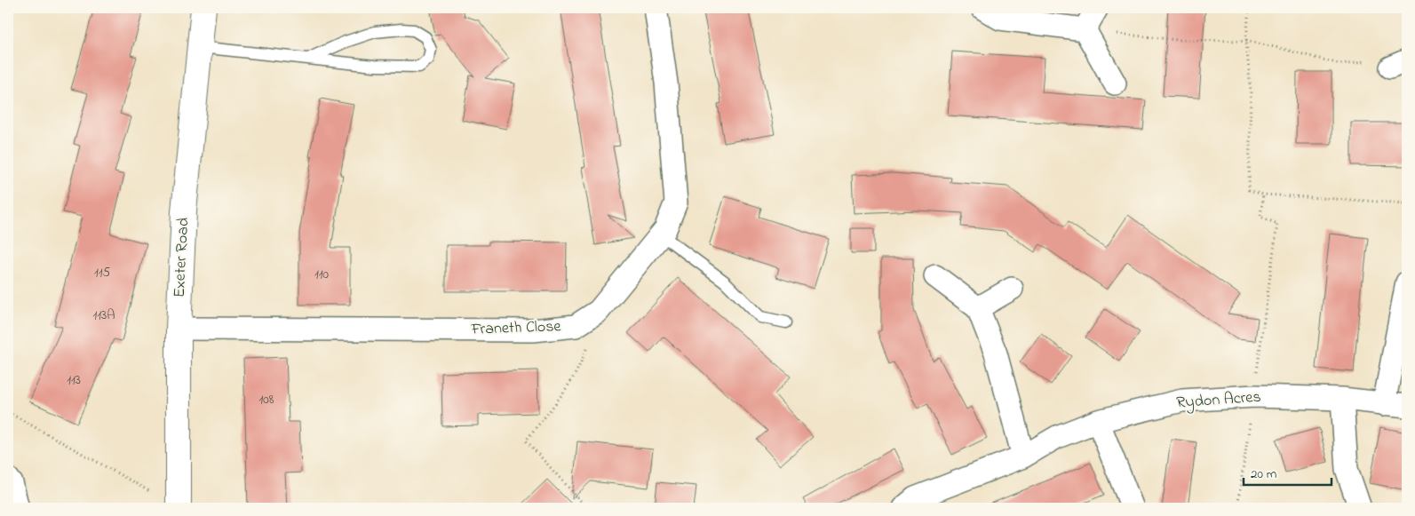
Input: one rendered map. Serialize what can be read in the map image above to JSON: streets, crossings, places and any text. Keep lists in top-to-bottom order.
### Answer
{
  "streets": {
    "main road": ["Exeter Road"],
    "street": ["Franeth Close", "Rydon Acres"]
  },
  "crossings": [
    ["Exeter Road", "Franeth Close"]
  ],
  "house_numbers": [
    "115",
    "110",
    "113A",
    "113",
    "108"
  ],
  "scale_bar": "20 m"
}
